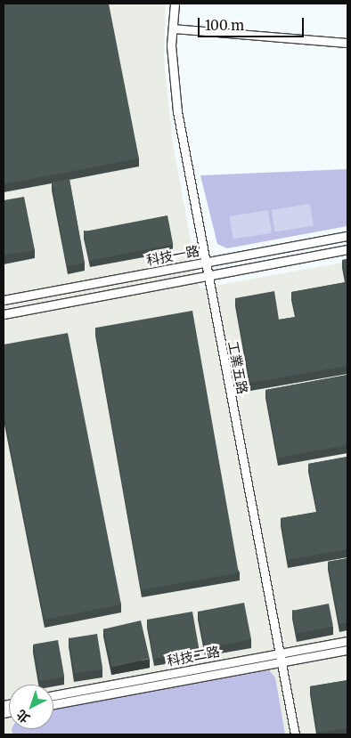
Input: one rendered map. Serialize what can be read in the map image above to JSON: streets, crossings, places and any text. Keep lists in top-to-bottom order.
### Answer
{
  "streets": {
    "street": ["科技一路", "工業五路", "科技二路"]
  },
  "crossings": [
    ["科技一路", "工業五路"],
    ["工業五路", "科技二路"]
  ],
  "scale_bar": "100 m",
  "north": "bottom left"
}
